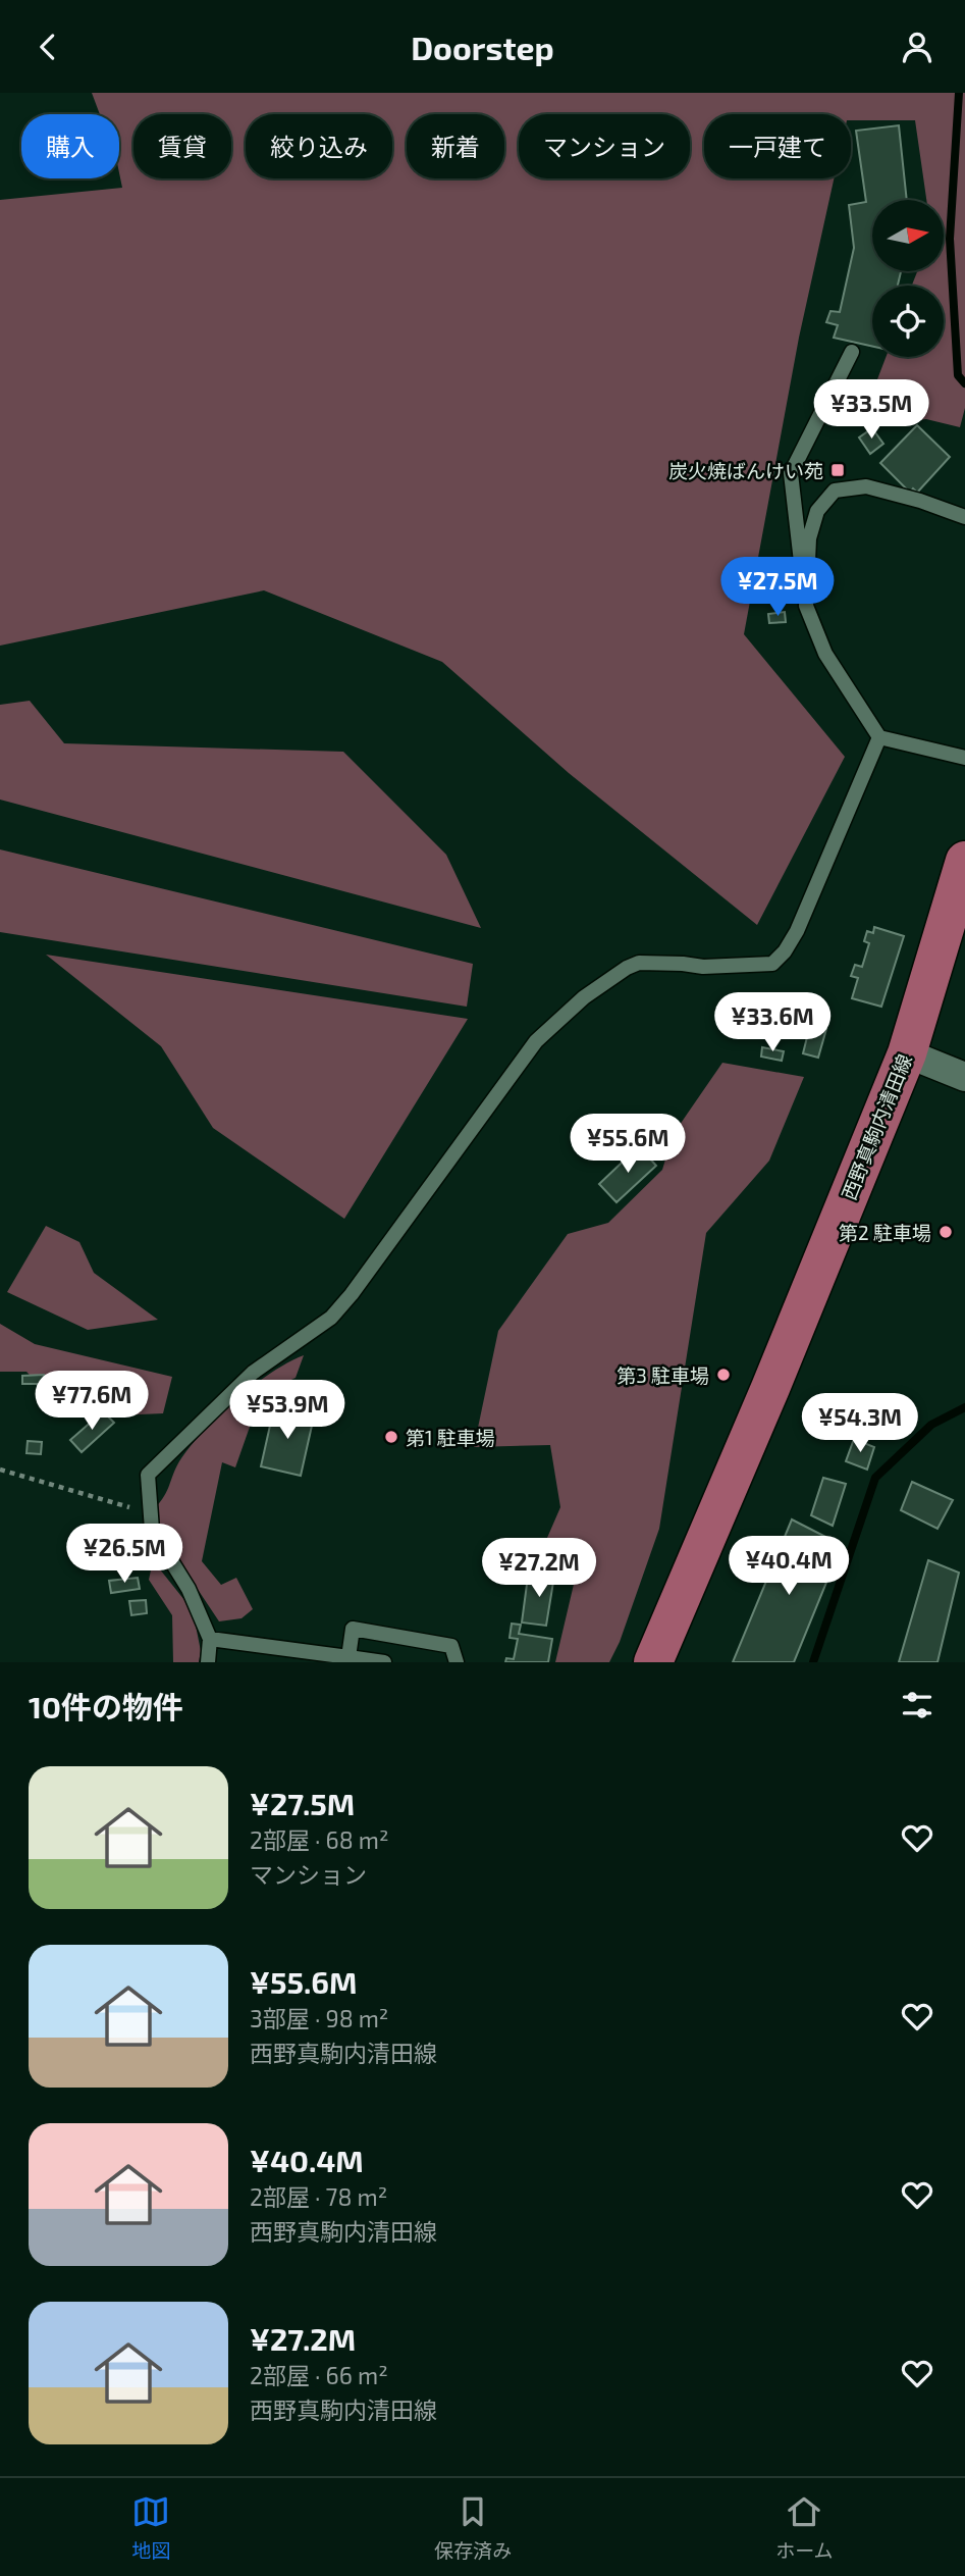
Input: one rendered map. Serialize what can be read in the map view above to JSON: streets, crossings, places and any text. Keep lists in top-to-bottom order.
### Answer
{
  "streets": {
    "main road": ["西野真駒内清田線"]
  },
  "places": {
    "transit": ["炭火焼ばんけい苑"],
    "other": ["第2 駐車場", "第3 駐車場", "第1 駐車場"]
  },
  "north": "right",
  "page": {
    "header": "Doorstep",
    "chip": [
      "購入",
      "賃貸",
      "絞り込み",
      "新着",
      "マンション",
      "一戸建て"
    ],
    "price": [
      "¥33.5M",
      "¥27.5M",
      "¥33.6M",
      "¥55.6M",
      "¥77.6M",
      "¥53.9M",
      "¥54.3M",
      "¥26.5M",
      "¥40.4M",
      "¥27.2M"
    ],
    "heading": "10件の物件",
    "list": [
      {
        "name": "¥27.5M",
        "note": "2部屋 · 68 m² · マンション"
      },
      {
        "name": "¥55.6M",
        "note": "3部屋 · 98 m² · 西野真駒内清田線"
      },
      {
        "name": "¥40.4M",
        "note": "2部屋 · 78 m² · 西野真駒内清田線"
      },
      {
        "name": "¥27.2M",
        "note": "2部屋 · 66 m² · 西野真駒内清田線"
      }
    ],
    "tabs": ["地図", "保存済み", "ホーム"]
  }
}
